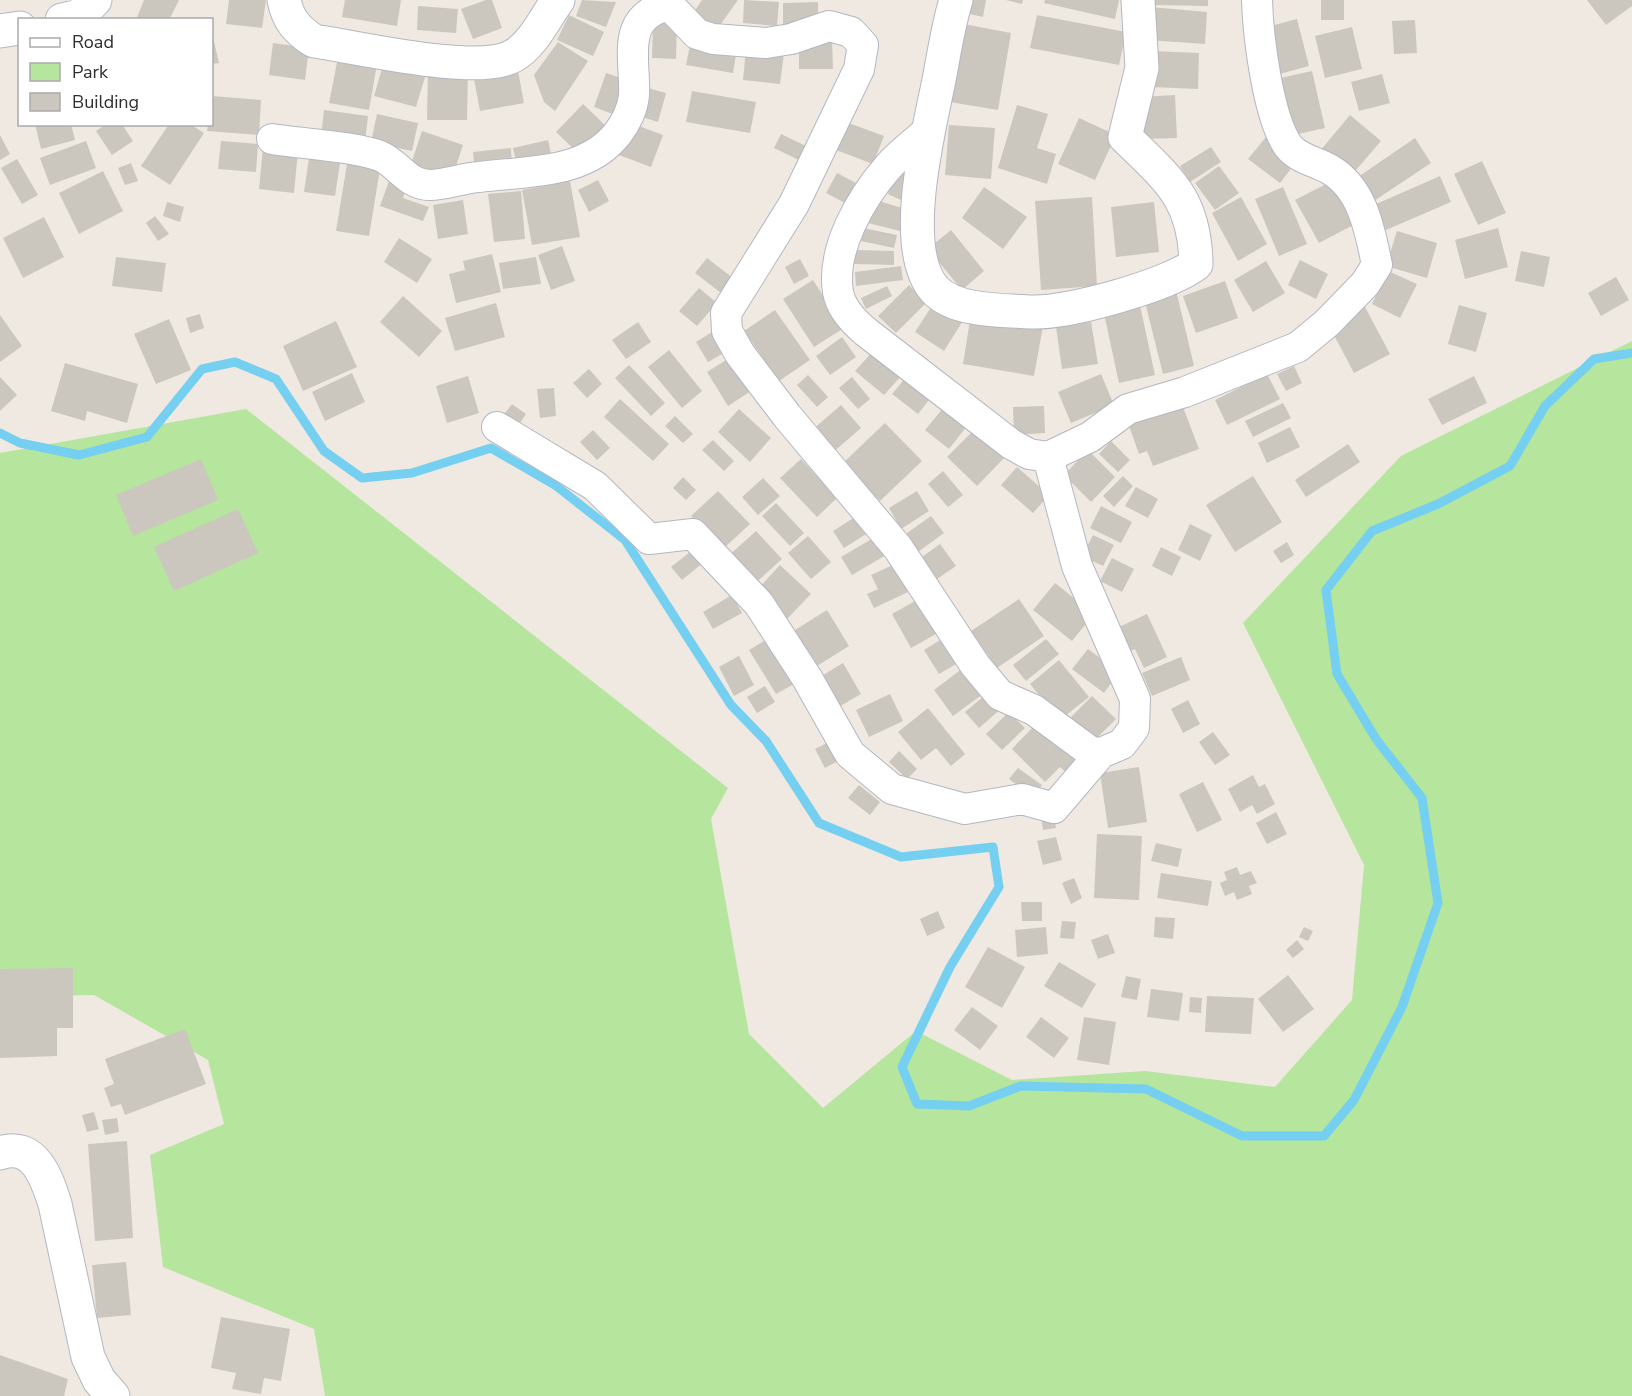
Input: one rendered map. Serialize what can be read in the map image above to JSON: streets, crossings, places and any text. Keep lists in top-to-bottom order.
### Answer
{
  "legend": ["Road", "Park", "Building"]
}
